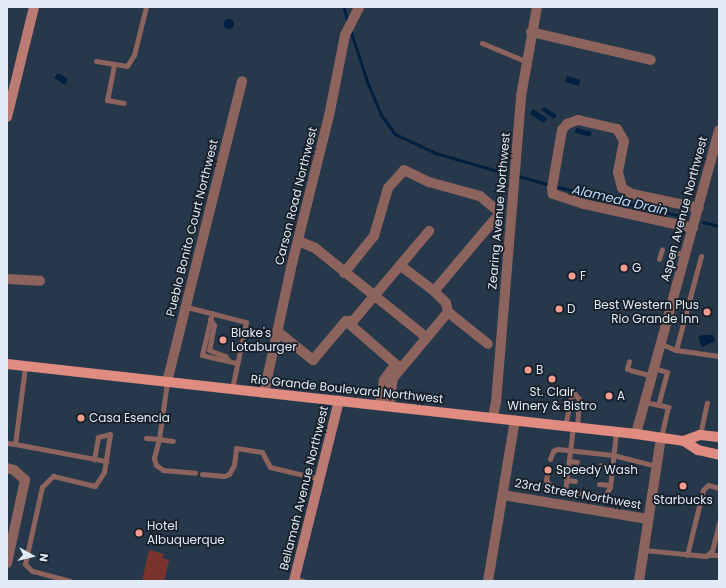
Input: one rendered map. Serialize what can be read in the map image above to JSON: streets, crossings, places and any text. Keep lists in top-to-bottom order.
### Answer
{
  "streets": {
    "main road": ["Rio Grande Boulevard Northwest"],
    "street": [
      "Carson Road Northwest",
      "Aspen Avenue Northwest",
      "Zearing Avenue Northwest",
      "Pueblo Bonito Court Northwest",
      "Bellamah Avenue Northwest",
      "23rd Street Northwest"
    ]
  },
  "crossings": [
    ["Carson Road Northwest", "Rio Grande Boulevard Northwest"],
    ["Aspen Avenue Northwest", "Rio Grande Boulevard Northwest"],
    ["Zearing Avenue Northwest", "Rio Grande Boulevard Northwest"],
    ["Pueblo Bonito Court Northwest", "Rio Grande Boulevard Northwest"],
    ["Rio Grande Boulevard Northwest", "Bellamah Avenue Northwest"]
  ],
  "water": ["Alameda Drain"],
  "places": [
    "G",
    "F",
    "D",
    "Best Western Plus Rio Grande Inn",
    "Blake's Lotaburger",
    "B",
    "St. Clair Winery & Bistro",
    "A",
    "Casa Esencia",
    "Speedy Wash",
    "Starbucks",
    "Hotel Albuquerque"
  ],
  "north": "right"
}
